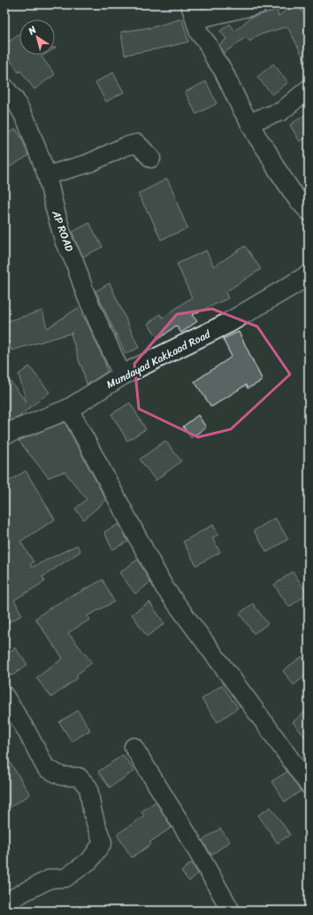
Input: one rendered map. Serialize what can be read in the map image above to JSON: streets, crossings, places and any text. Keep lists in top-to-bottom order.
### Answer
{
  "streets": {
    "main road": ["Mundayad Kakkaad Road"],
    "street": ["AP ROAD"]
  },
  "crossings": [
    ["AP ROAD", "Mundayad Kakkaad Road"]
  ],
  "north": "top left"
}
